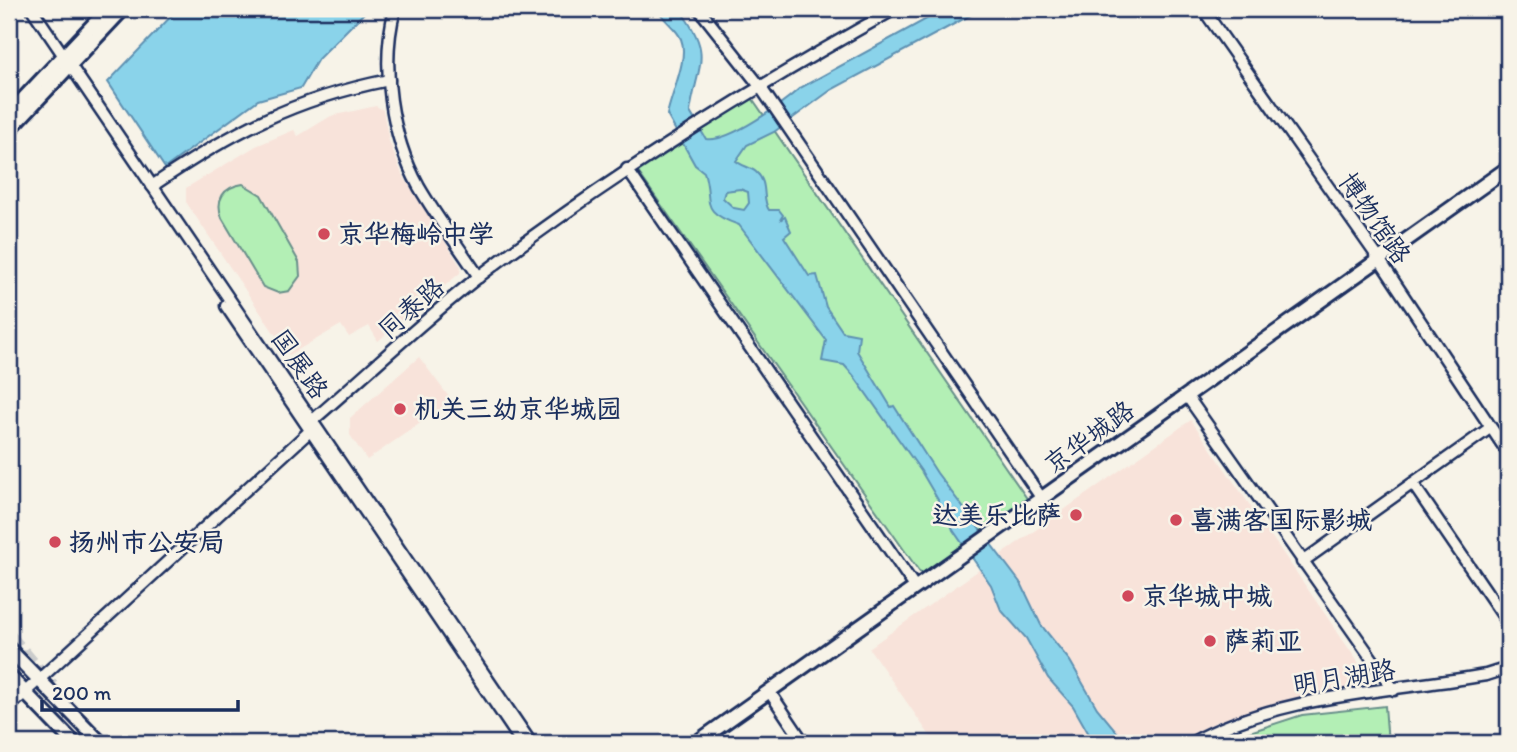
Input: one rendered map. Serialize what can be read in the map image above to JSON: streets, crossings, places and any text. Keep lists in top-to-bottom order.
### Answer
{
  "streets": {
    "main road": ["京华城路"],
    "street": [
      "博物馆路",
      "同泰路",
      "国展路",
      "明月湖路"
    ]
  },
  "crossings": [
    ["博物馆路", "京华城路"],
    ["同泰路", "国展路"]
  ],
  "places": [
    "京华梅岭中学",
    "机关三幼京华城园",
    "达美乐比萨",
    "喜满客国际影城",
    "扬州市公安局",
    "京华城中城",
    "萨莉亚"
  ],
  "scale_bar": "200 m"
}
